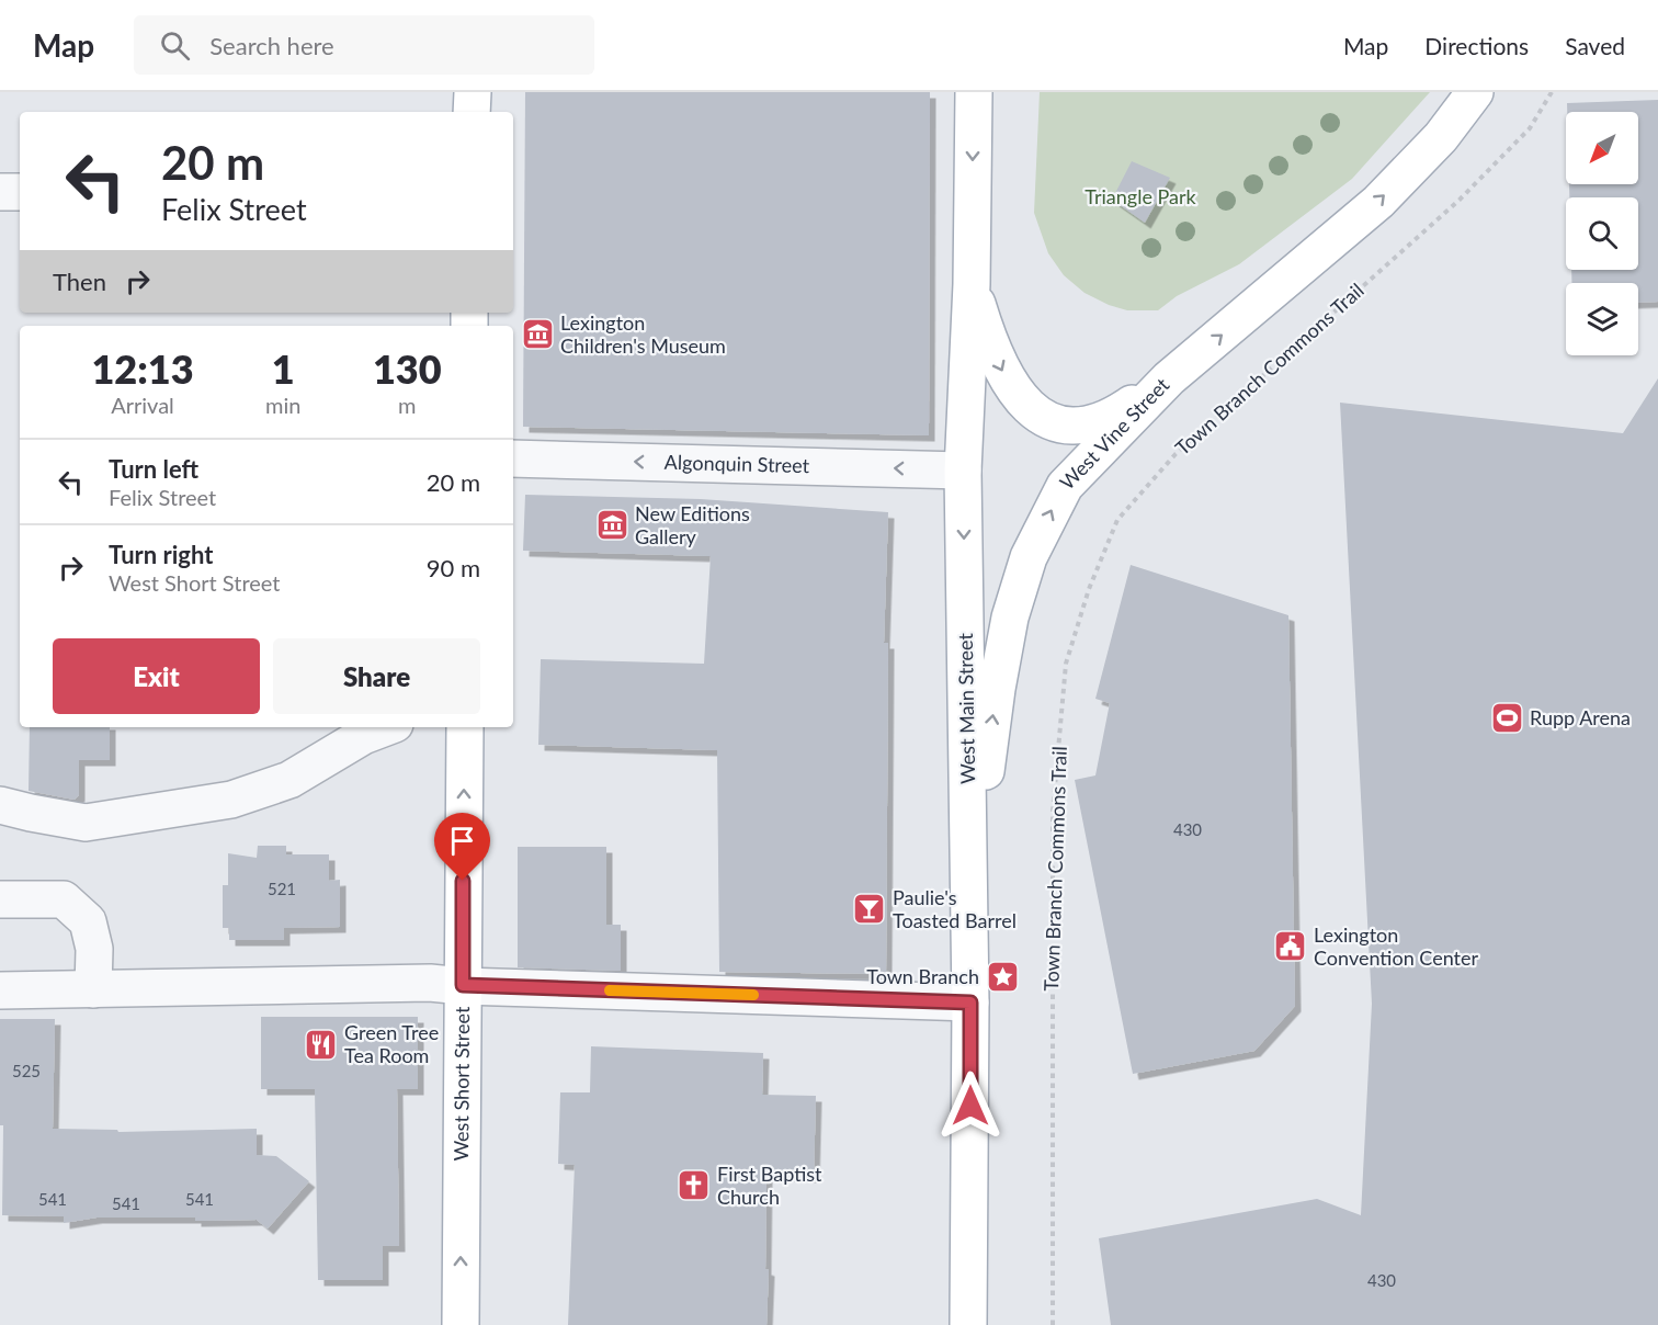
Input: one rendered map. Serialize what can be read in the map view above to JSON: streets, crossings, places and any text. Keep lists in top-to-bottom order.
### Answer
{
  "streets": {
    "main road": ["West Vine Street", "West Main Street", "West Short Street"],
    "street": ["Algonquin Street"],
    "path": ["Town Branch Commons Trail"]
  },
  "crossings": [
    ["West Vine Street", "West Main Street"],
    ["Algonquin Street", "West Main Street"]
  ],
  "one_way": [
    "West Vine Street",
    "Algonquin Street",
    "West Main Street",
    "West Short Street"
  ],
  "parks": ["Triangle Park"],
  "places": {
    "museum": ["Lexington Children's Museum", "New Editions Gallery"],
    "sports": ["Rupp Arena"],
    "bar": ["Paulie's Toasted Barrel"],
    "public building": ["Lexington Convention Center"],
    "place": ["Town Branch"],
    "restaurant": ["Green Tree Tea Room"],
    "church": ["First Baptist Church"]
  },
  "house_numbers": [
    "430",
    "521",
    "525",
    "541",
    "541",
    "541",
    "430"
  ],
  "north": "bottom left",
  "page": {
    "header": "Map",
    "search": "Search here",
    "nav": ["Map", "Directions", "Saved"],
    "turn": ["20 m", "Felix Street"],
    "then": "Then",
    "eta": [
      "12:13",
      "Arrival",
      "1",
      "min",
      "130",
      "m"
    ],
    "list": [
      {
        "name": "Turn left",
        "note": "Felix Street",
        "value": "20 m"
      },
      {
        "name": "Turn right",
        "note": "West Short Street",
        "value": "90 m"
      }
    ],
    "buttons": ["Exit", "Share"]
  }
}
